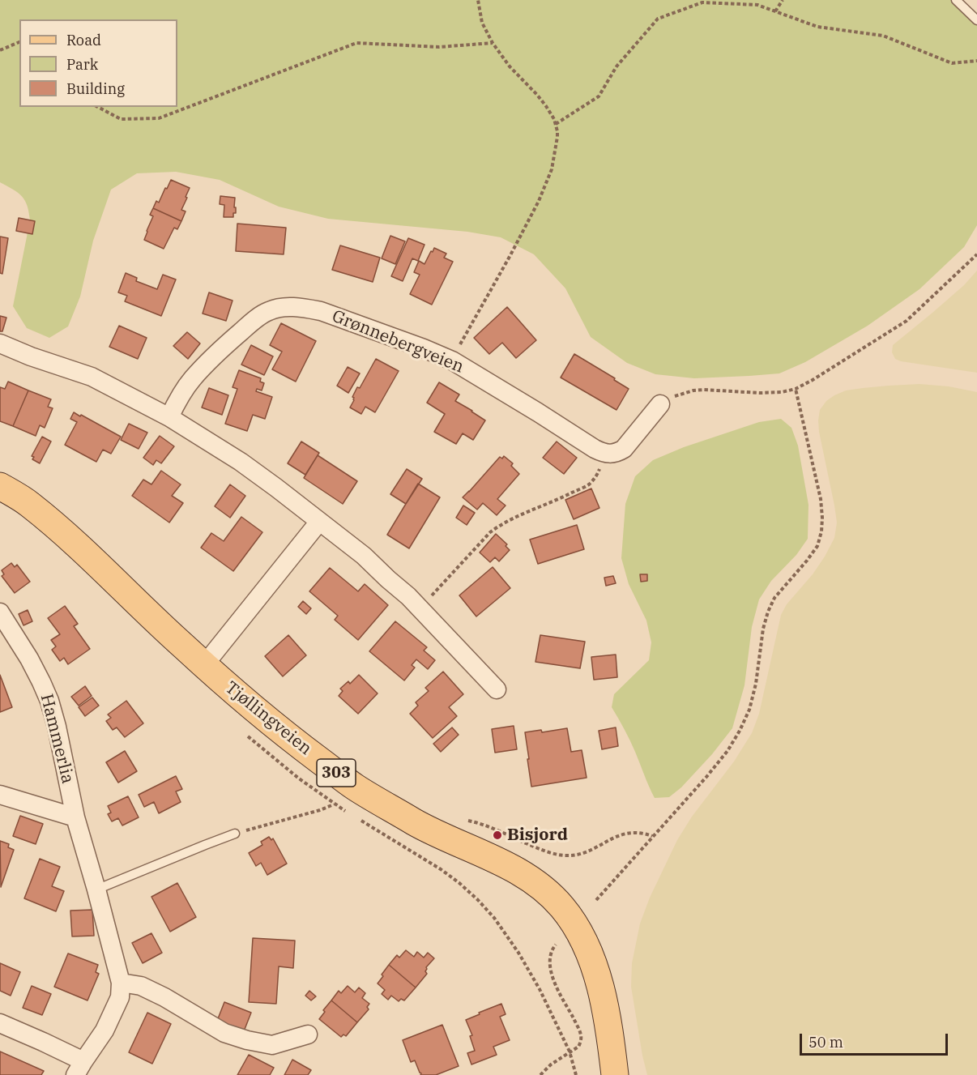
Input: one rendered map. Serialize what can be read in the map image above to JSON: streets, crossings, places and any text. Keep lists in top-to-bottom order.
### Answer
{
  "streets": {
    "main road": ["Tjøllingveien", "303"],
    "street": ["Grønnebergveien", "Hammerlia"]
  },
  "places": ["Bisjord"],
  "legend": ["Road", "Park", "Building"],
  "scale_bar": "50 m"
}
